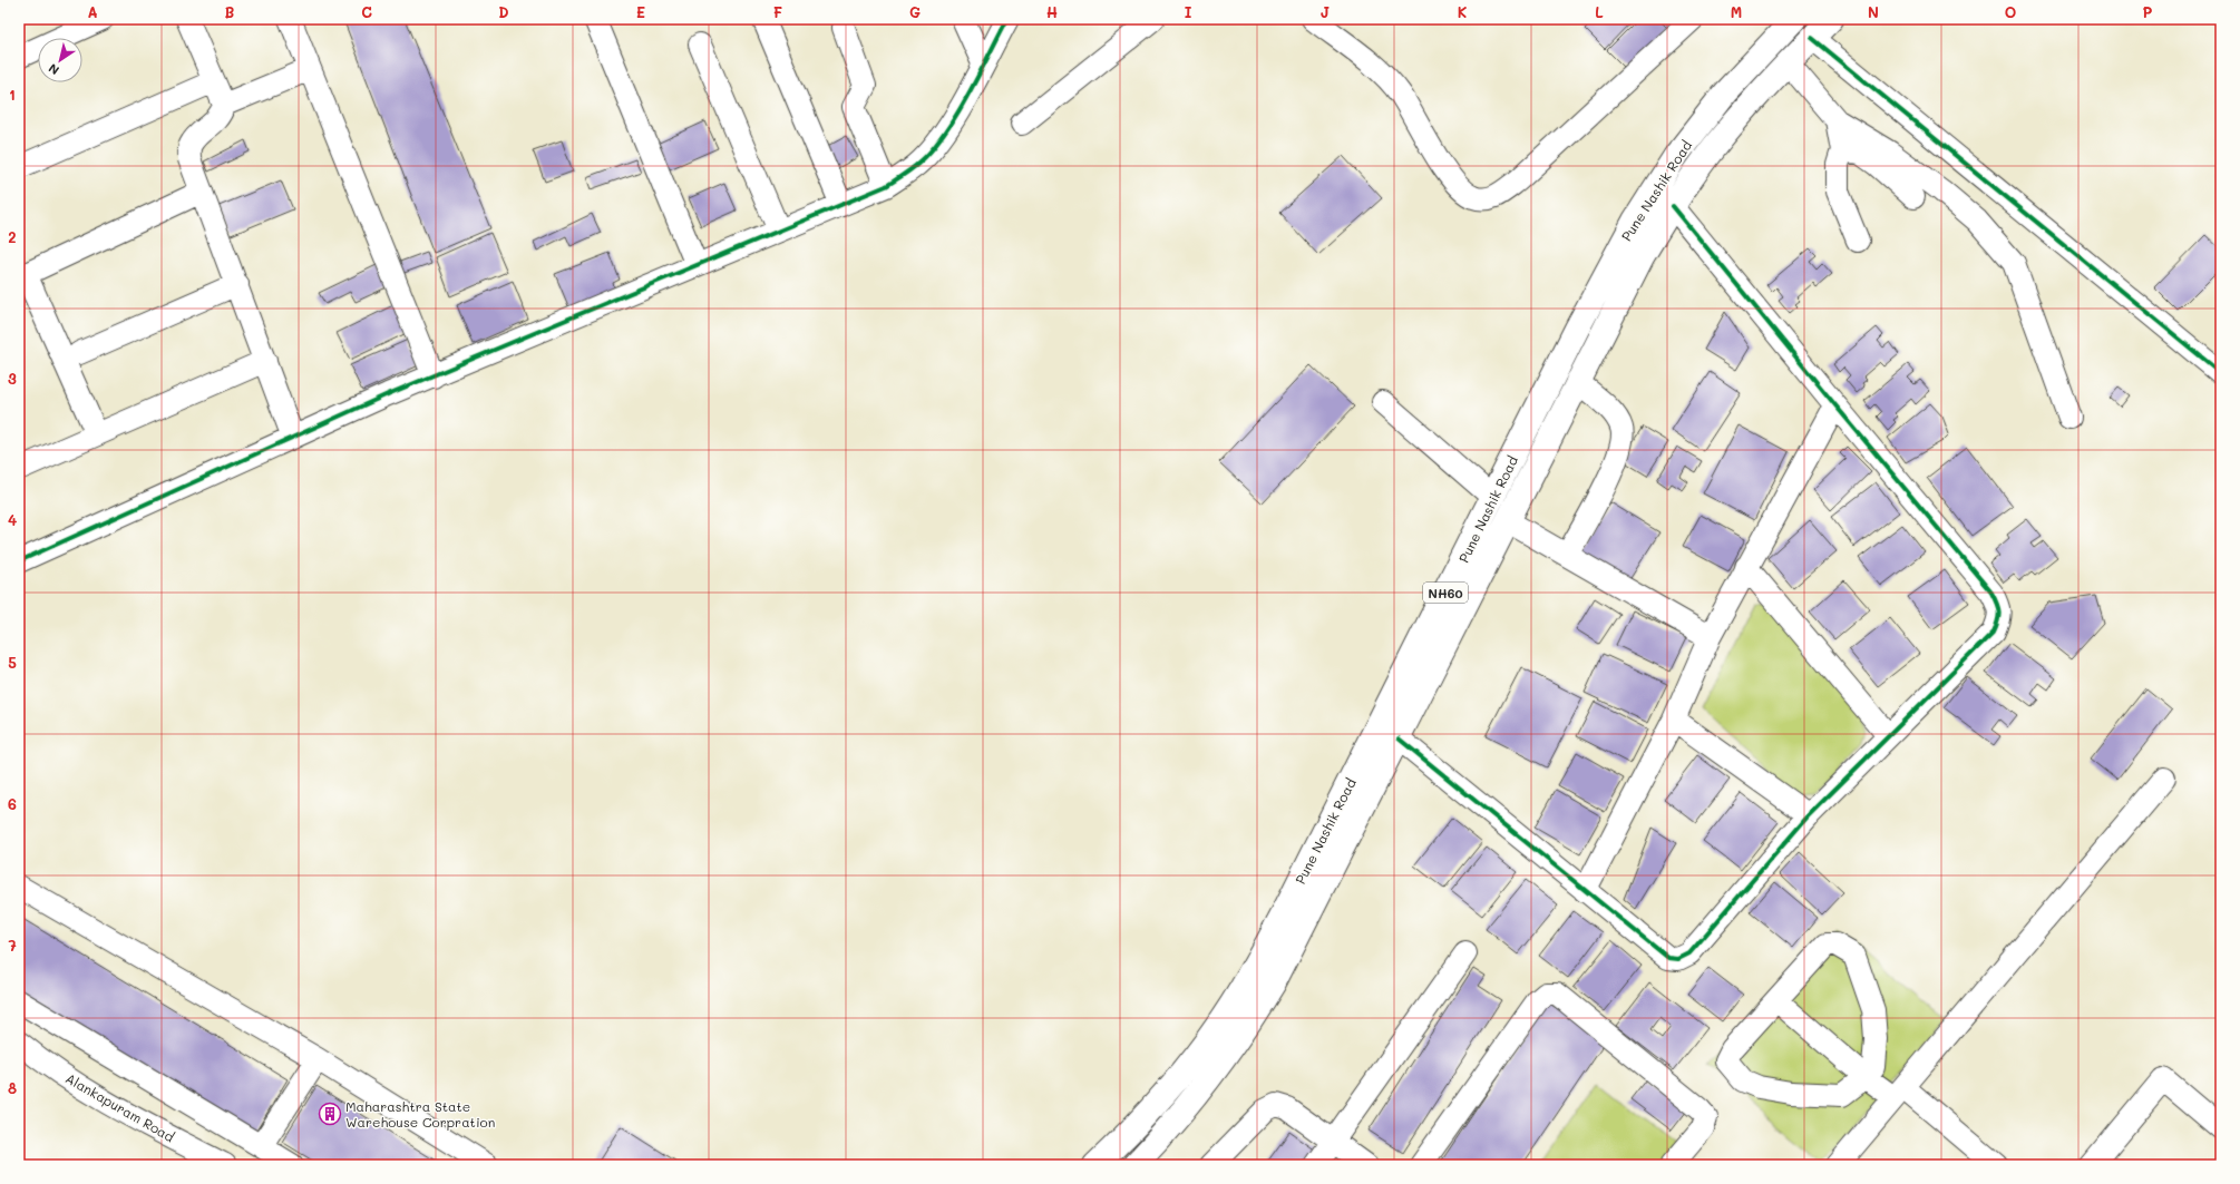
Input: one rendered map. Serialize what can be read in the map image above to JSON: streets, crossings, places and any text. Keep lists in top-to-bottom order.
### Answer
{
  "streets": {
    "highway": ["Pune Nashik Road", "NH60"],
    "street": ["Alankapuram Road"]
  },
  "places": {
    "building": ["Maharashtra State Warehouse Corpration"]
  },
  "north": "bottom left",
  "grid": {
    "columns": [
      "A",
      "B",
      "C",
      "D",
      "E",
      "F",
      "G",
      "H",
      "I",
      "J",
      "K",
      "L",
      "M",
      "N",
      "O",
      "P"
    ],
    "rows": [
      "1",
      "2",
      "3",
      "4",
      "5",
      "6",
      "7",
      "8"
    ]
  }
}
